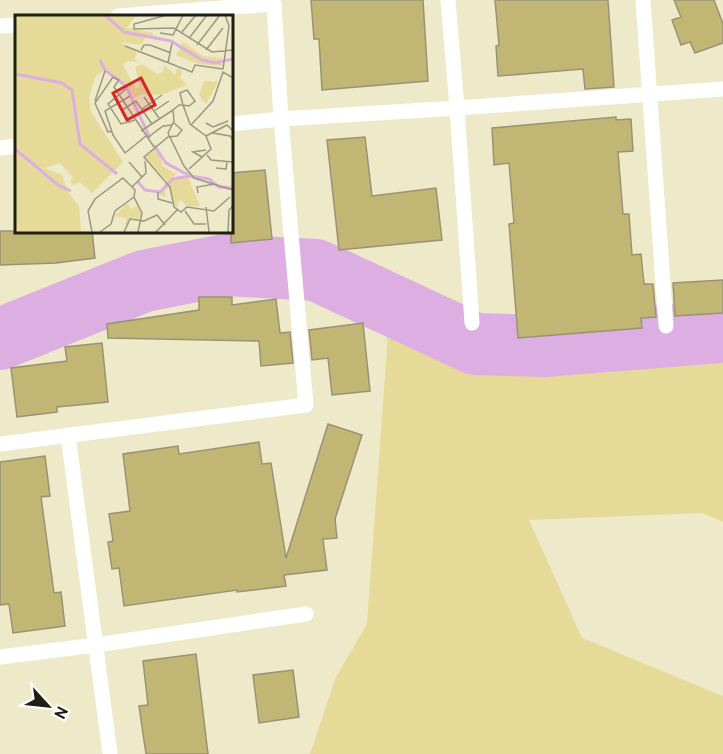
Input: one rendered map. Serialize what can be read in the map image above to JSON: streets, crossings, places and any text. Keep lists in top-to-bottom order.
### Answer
{
  "north": "bottom right"
}
